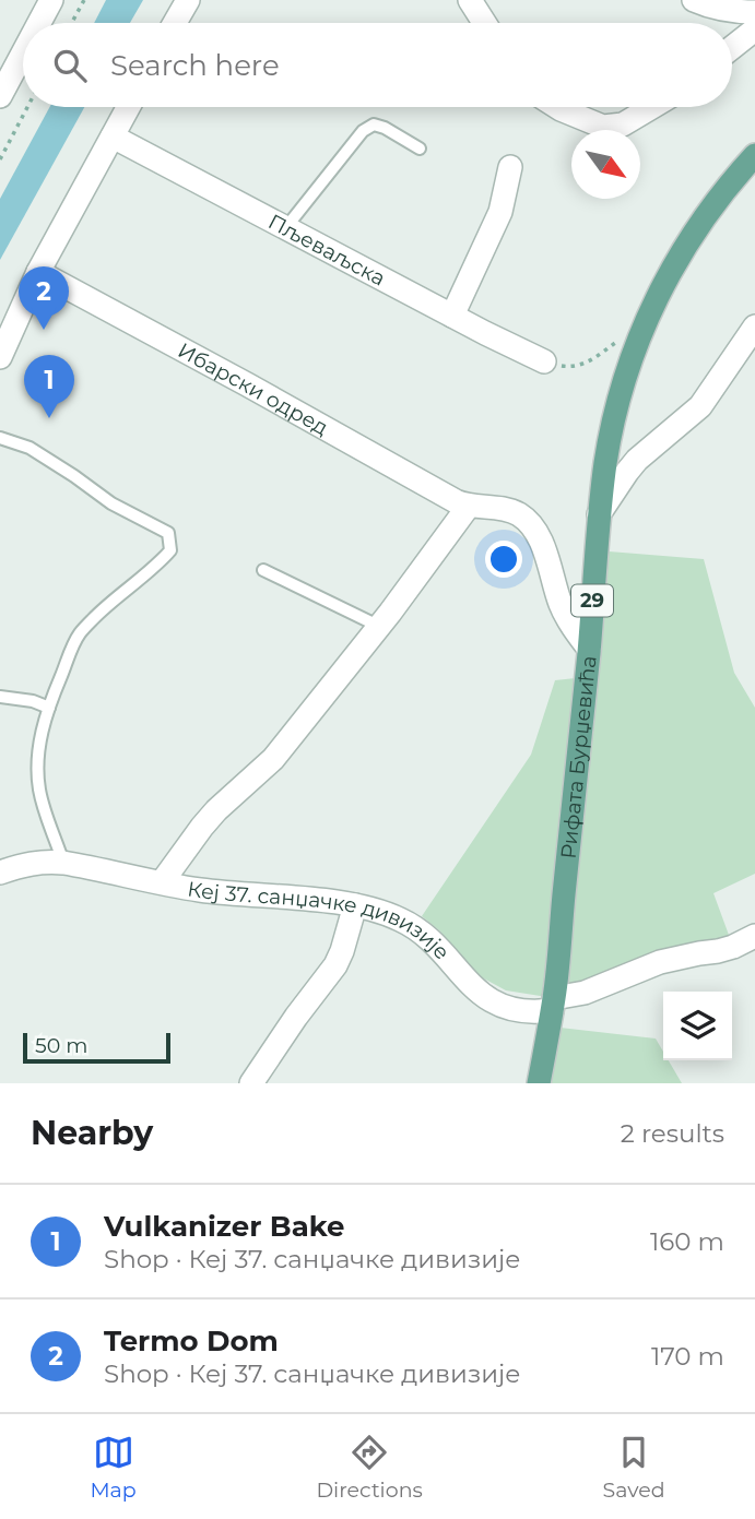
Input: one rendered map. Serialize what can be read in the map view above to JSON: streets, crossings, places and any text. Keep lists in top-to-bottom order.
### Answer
{
  "streets": {
    "main road": ["29", "Рифата Бурџевића"],
    "street": ["Пљеваљска", "Ибарски одред", "Кеј 37. санџачке дивизије"]
  },
  "crossings": [
    ["Ибарски одред", "Рифата Бурџевића"],
    ["Рифата Бурџевића", "Кеј 37. санџачке дивизије"]
  ],
  "scale_bar": "50 m",
  "north": "bottom right",
  "page": {
    "search": "Search here",
    "pins": ["2", "1"],
    "scale": "50 m",
    "heading": ["Nearby", "2 results"],
    "list": [
      {
        "mark": "1",
        "name": "Vulkanizer Bake",
        "note": "Shop · Кеј 37. санџачке дивизије",
        "value": "160 m"
      },
      {
        "mark": "2",
        "name": "Termo Dom",
        "note": "Shop · Кеј 37. санџачке дивизије",
        "value": "170 m"
      }
    ],
    "nav": ["Map", "Directions", "Saved"]
  }
}
